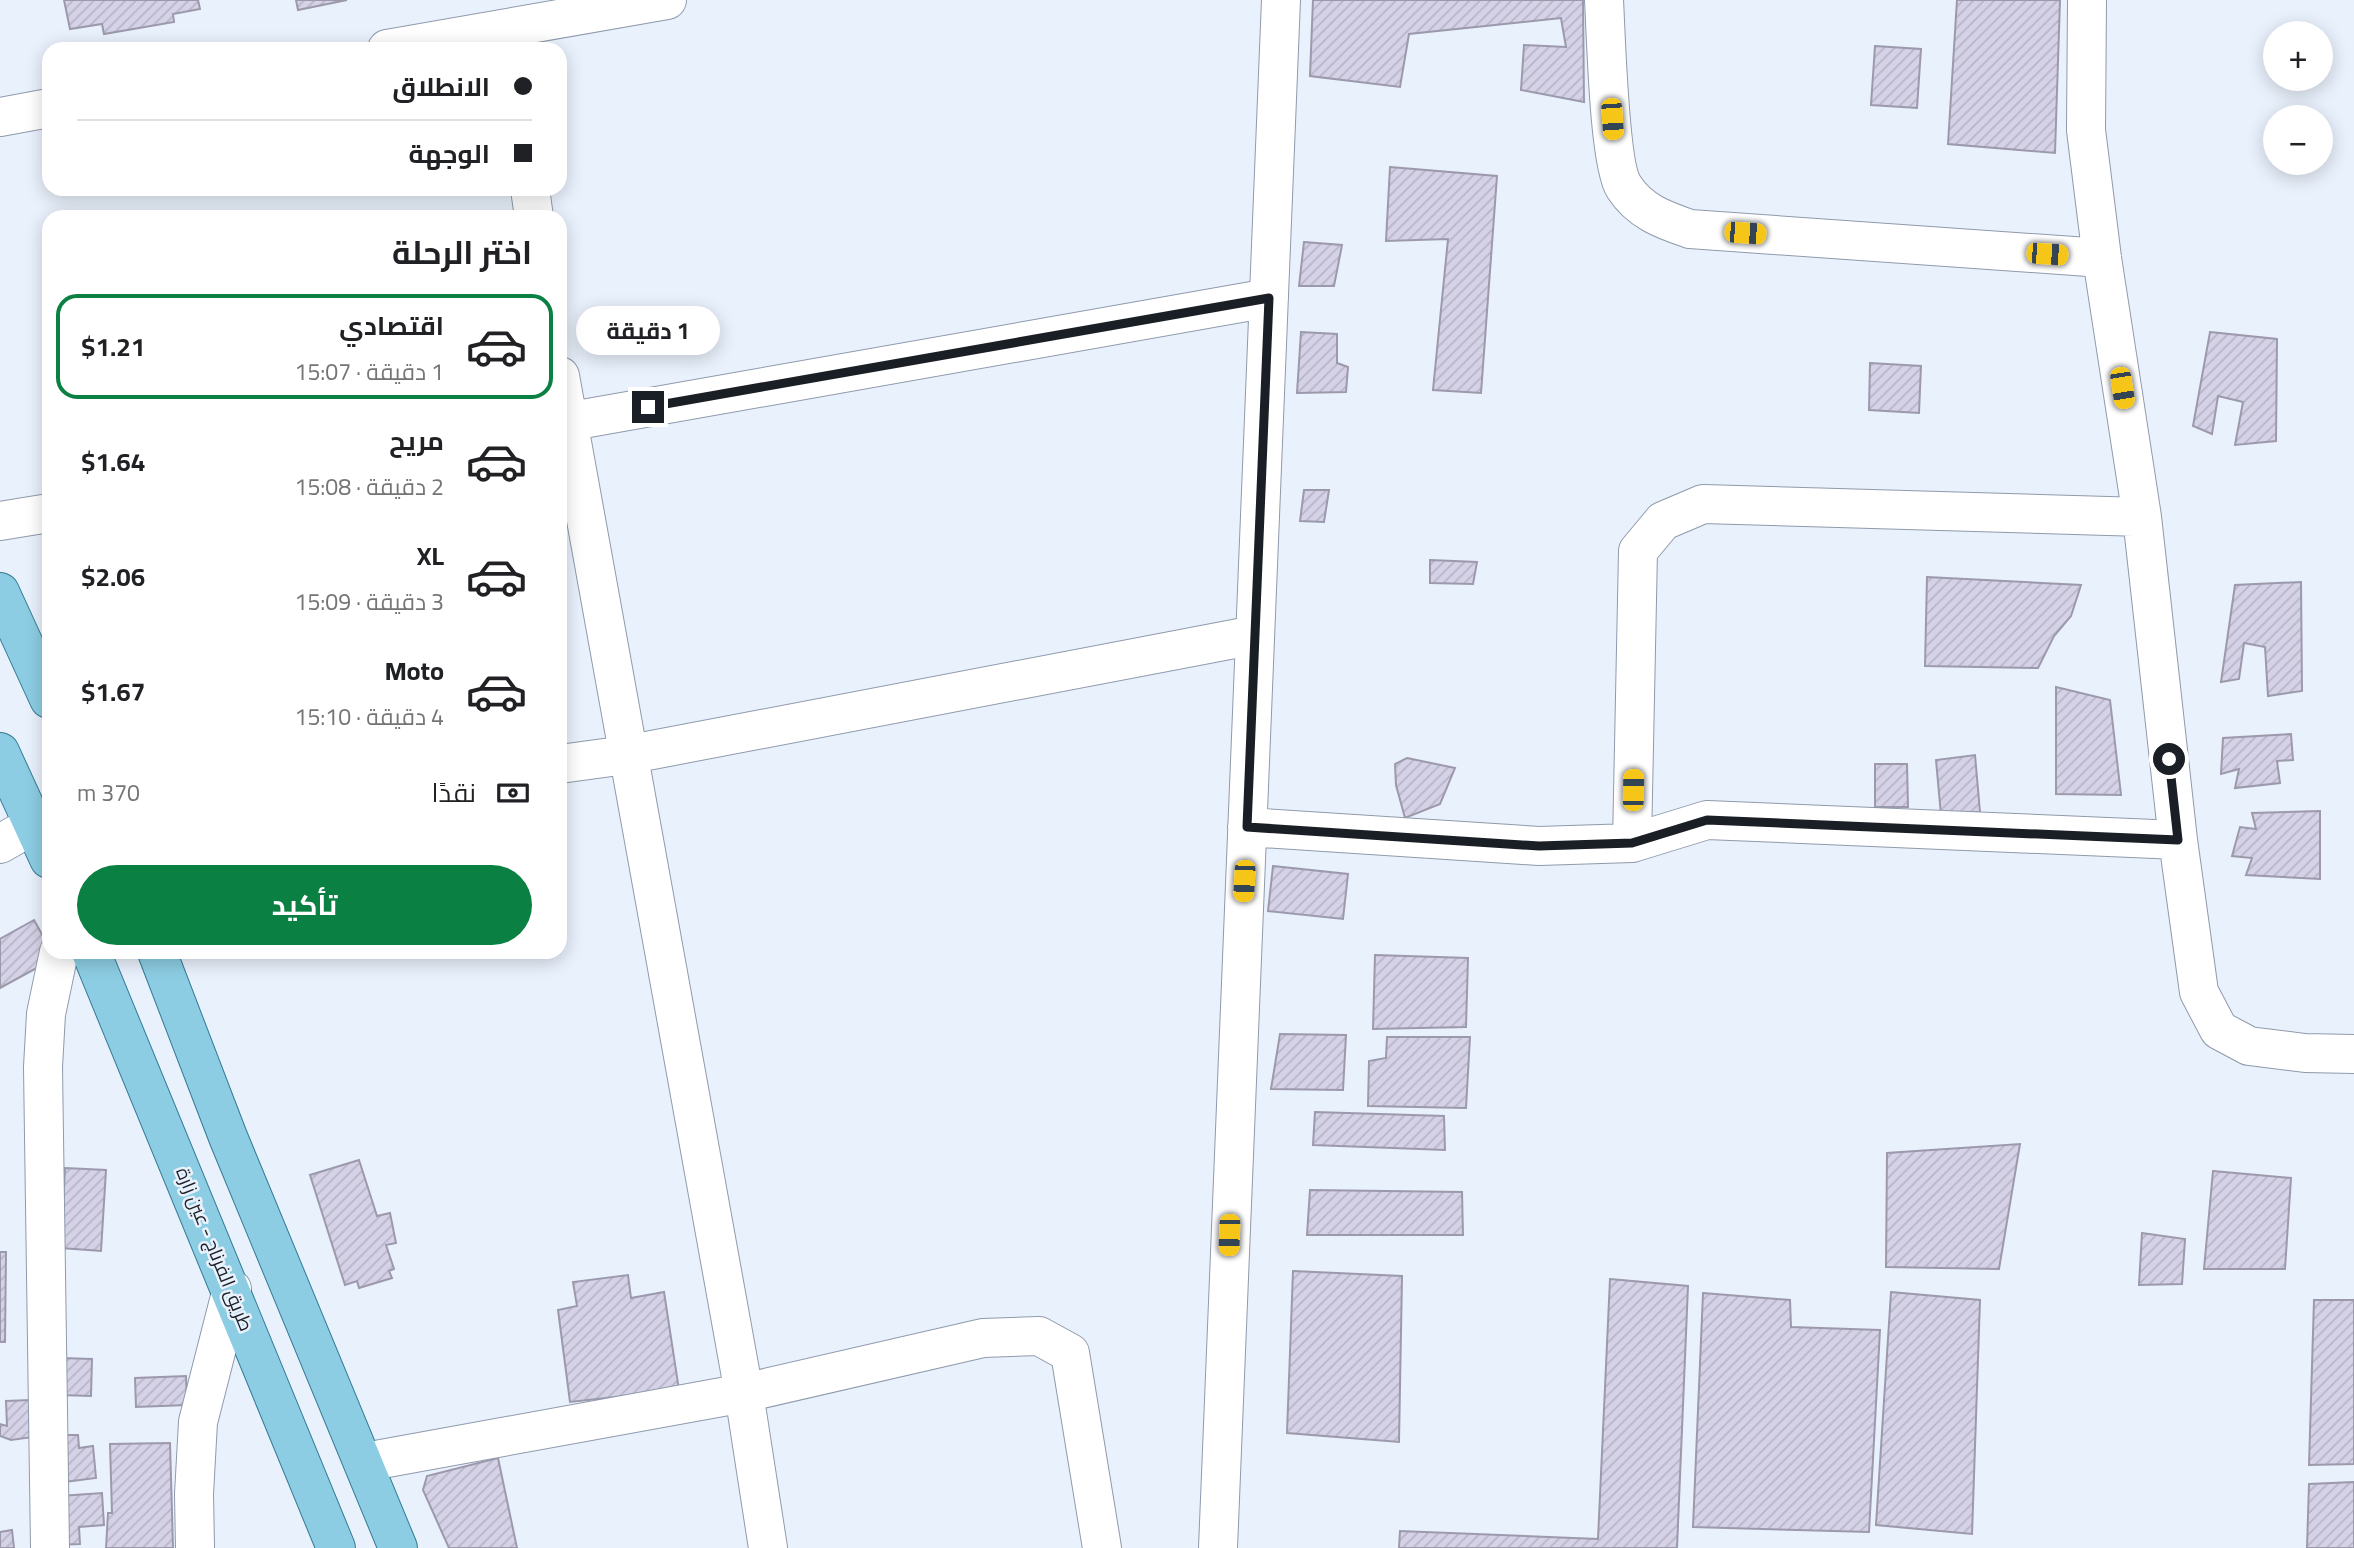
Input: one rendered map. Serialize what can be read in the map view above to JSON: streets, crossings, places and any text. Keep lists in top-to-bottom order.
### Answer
{
  "streets": {
    "main road": ["طريق الفرناج - عين زارة"]
  },
  "page": {
    "map_buttons": ["+", "−"],
    "banner": ["الانطلاق", "الوجهة"],
    "heading": "اختر الرحلة",
    "list": [
      {
        "name": "اقتصادي",
        "note": "1 دقيقة · 15:07",
        "value": "$1.21"
      },
      {
        "name": "مريح",
        "note": "2 دقيقة · 15:08",
        "value": "$1.64"
      },
      {
        "name": "XL",
        "note": "3 دقيقة · 15:09",
        "value": "$2.06"
      },
      {
        "name": "Moto",
        "note": "4 دقيقة · 15:10",
        "value": "$1.67"
      }
    ],
    "bubble": "1 دقيقة",
    "pay": ["نقدًا", "370 m"],
    "buttons": "تأكيد"
  }
}
